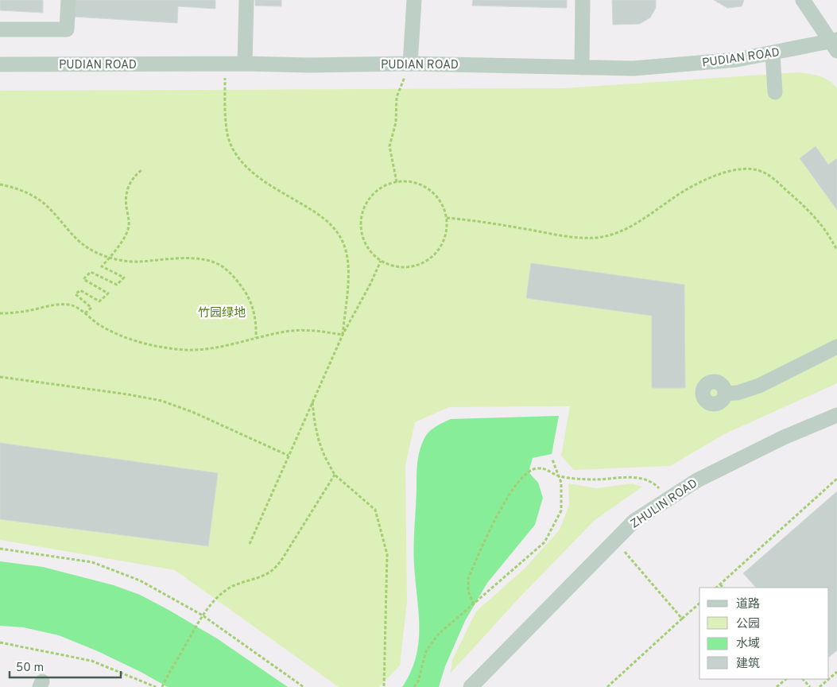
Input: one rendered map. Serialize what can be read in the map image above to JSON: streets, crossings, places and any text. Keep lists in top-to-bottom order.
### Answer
{
  "streets": {
    "street": ["PUDIAN ROAD", "ZHULIN ROAD"]
  },
  "parks": ["竹园绿地"],
  "legend": [
    "道路",
    "公园",
    "水域",
    "建筑"
  ],
  "scale_bar": "50 m"
}
